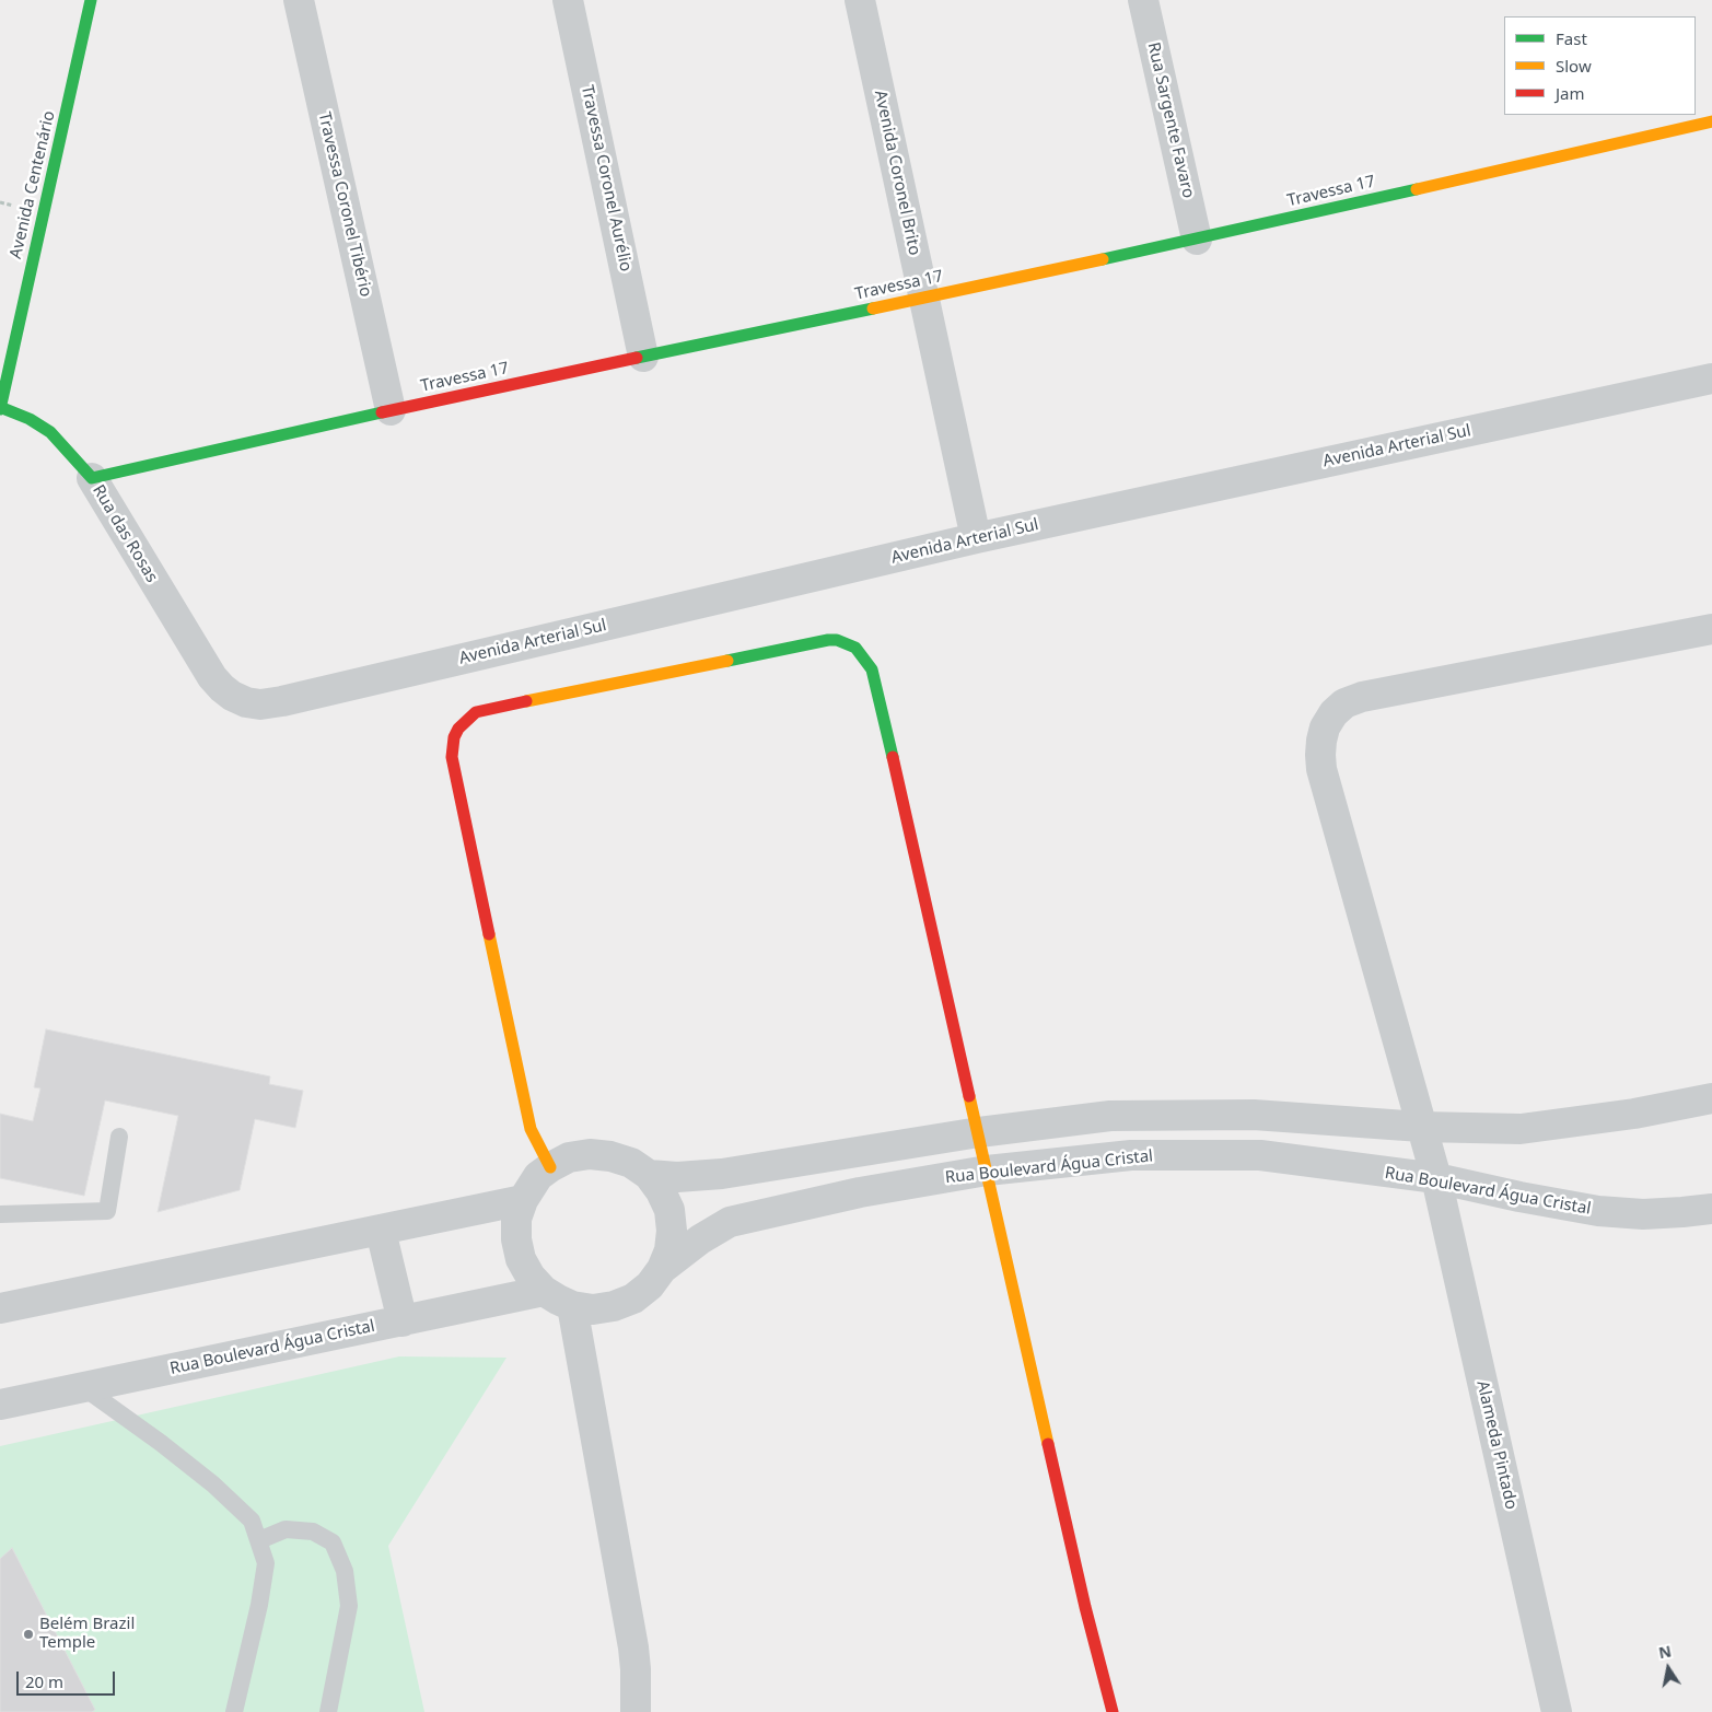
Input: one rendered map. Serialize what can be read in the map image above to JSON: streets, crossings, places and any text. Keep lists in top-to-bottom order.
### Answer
{
  "streets": {
    "street": [
      "Rua Sargente Favaro",
      "Avenida Coronel Brito",
      "Travessa Coronel Aurélio",
      "Avenida Centenário",
      "Travessa 17",
      "Travessa Coronel Tibério",
      "Avenida Arterial Sul",
      "Rua das Rosas",
      "Rua Boulevard Água Cristal",
      "Alameda Pintado"
    ]
  },
  "crossings": [
    ["Rua Sargente Favaro", "Travessa 17"],
    ["Avenida Coronel Brito", "Travessa 17"],
    ["Avenida Coronel Brito", "Avenida Arterial Sul"],
    ["Travessa Coronel Aurélio", "Travessa 17"],
    ["Avenida Centenário", "Rua das Rosas"],
    ["Travessa 17", "Travessa Coronel Tibério"],
    ["Travessa 17", "Rua das Rosas"],
    ["Avenida Arterial Sul", "Rua das Rosas"],
    ["Rua Boulevard Água Cristal", "Alameda Pintado"]
  ],
  "places": ["Belém Brazil Temple"],
  "legend": ["Fast", "Slow", "Jam"],
  "scale_bar": "20 m",
  "north": "top"
}
